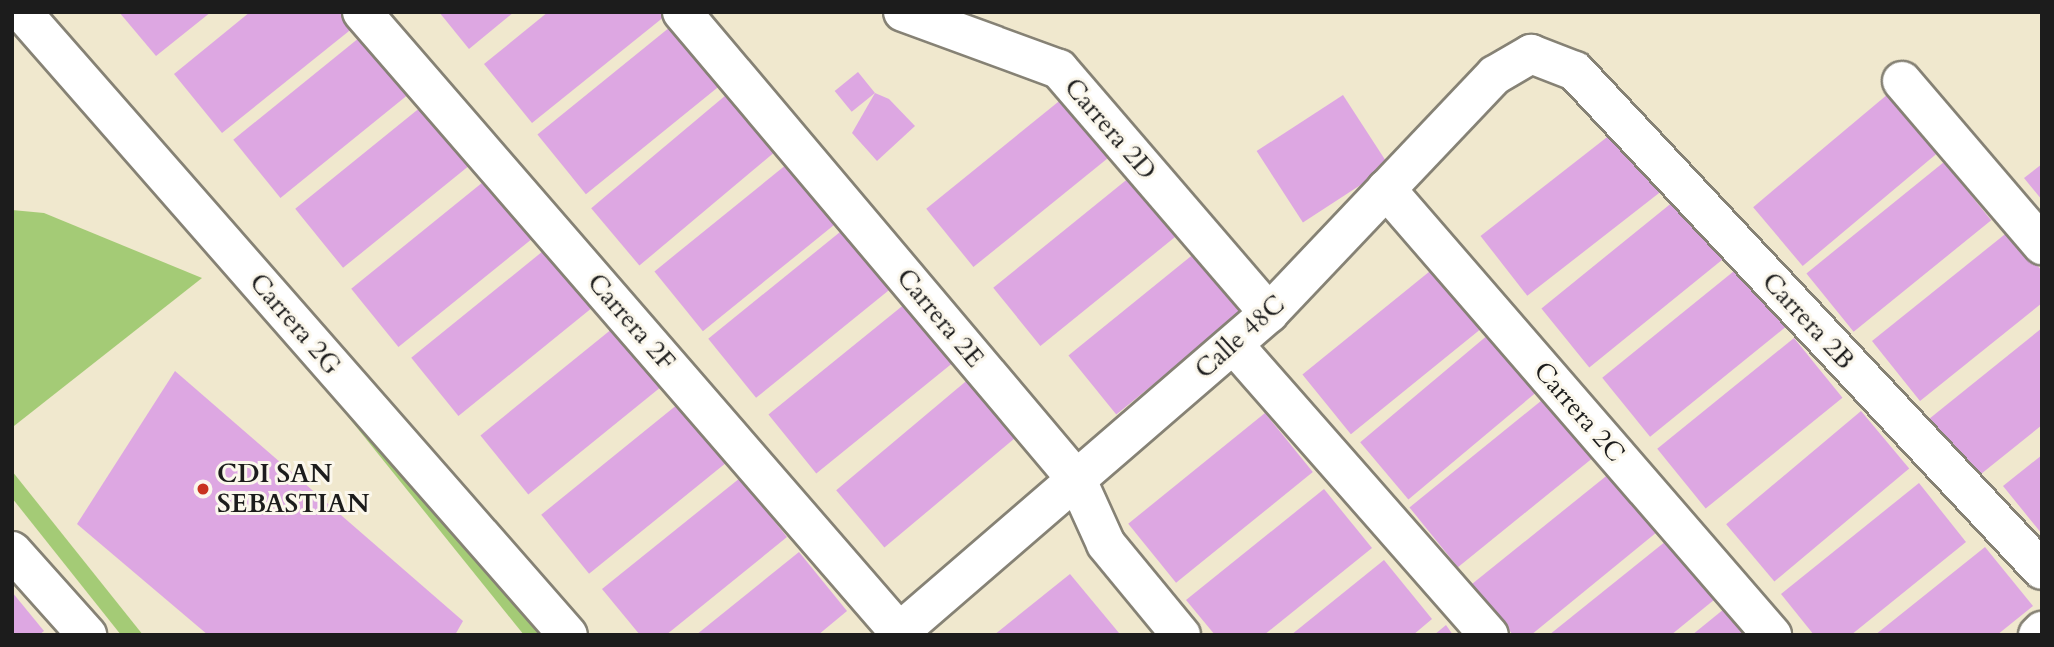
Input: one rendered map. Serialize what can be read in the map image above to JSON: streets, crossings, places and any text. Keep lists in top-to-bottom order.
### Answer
{
  "streets": {
    "street": [
      "Carrera 2D",
      "Carrera 2E",
      "Carrera 2B",
      "Carrera 2F",
      "Carrera 2G",
      "Calle 48C",
      "Carrera 2C"
    ]
  },
  "crossings": [
    ["Carrera 2D", "Calle 48C"],
    ["Carrera 2E", "Calle 48C"],
    ["Carrera 2B", "Calle 48C"],
    ["Carrera 2F", "Calle 48C"],
    ["Calle 48C", "Carrera 2C"]
  ],
  "places": ["CDI SAN SEBASTIAN"]
}
